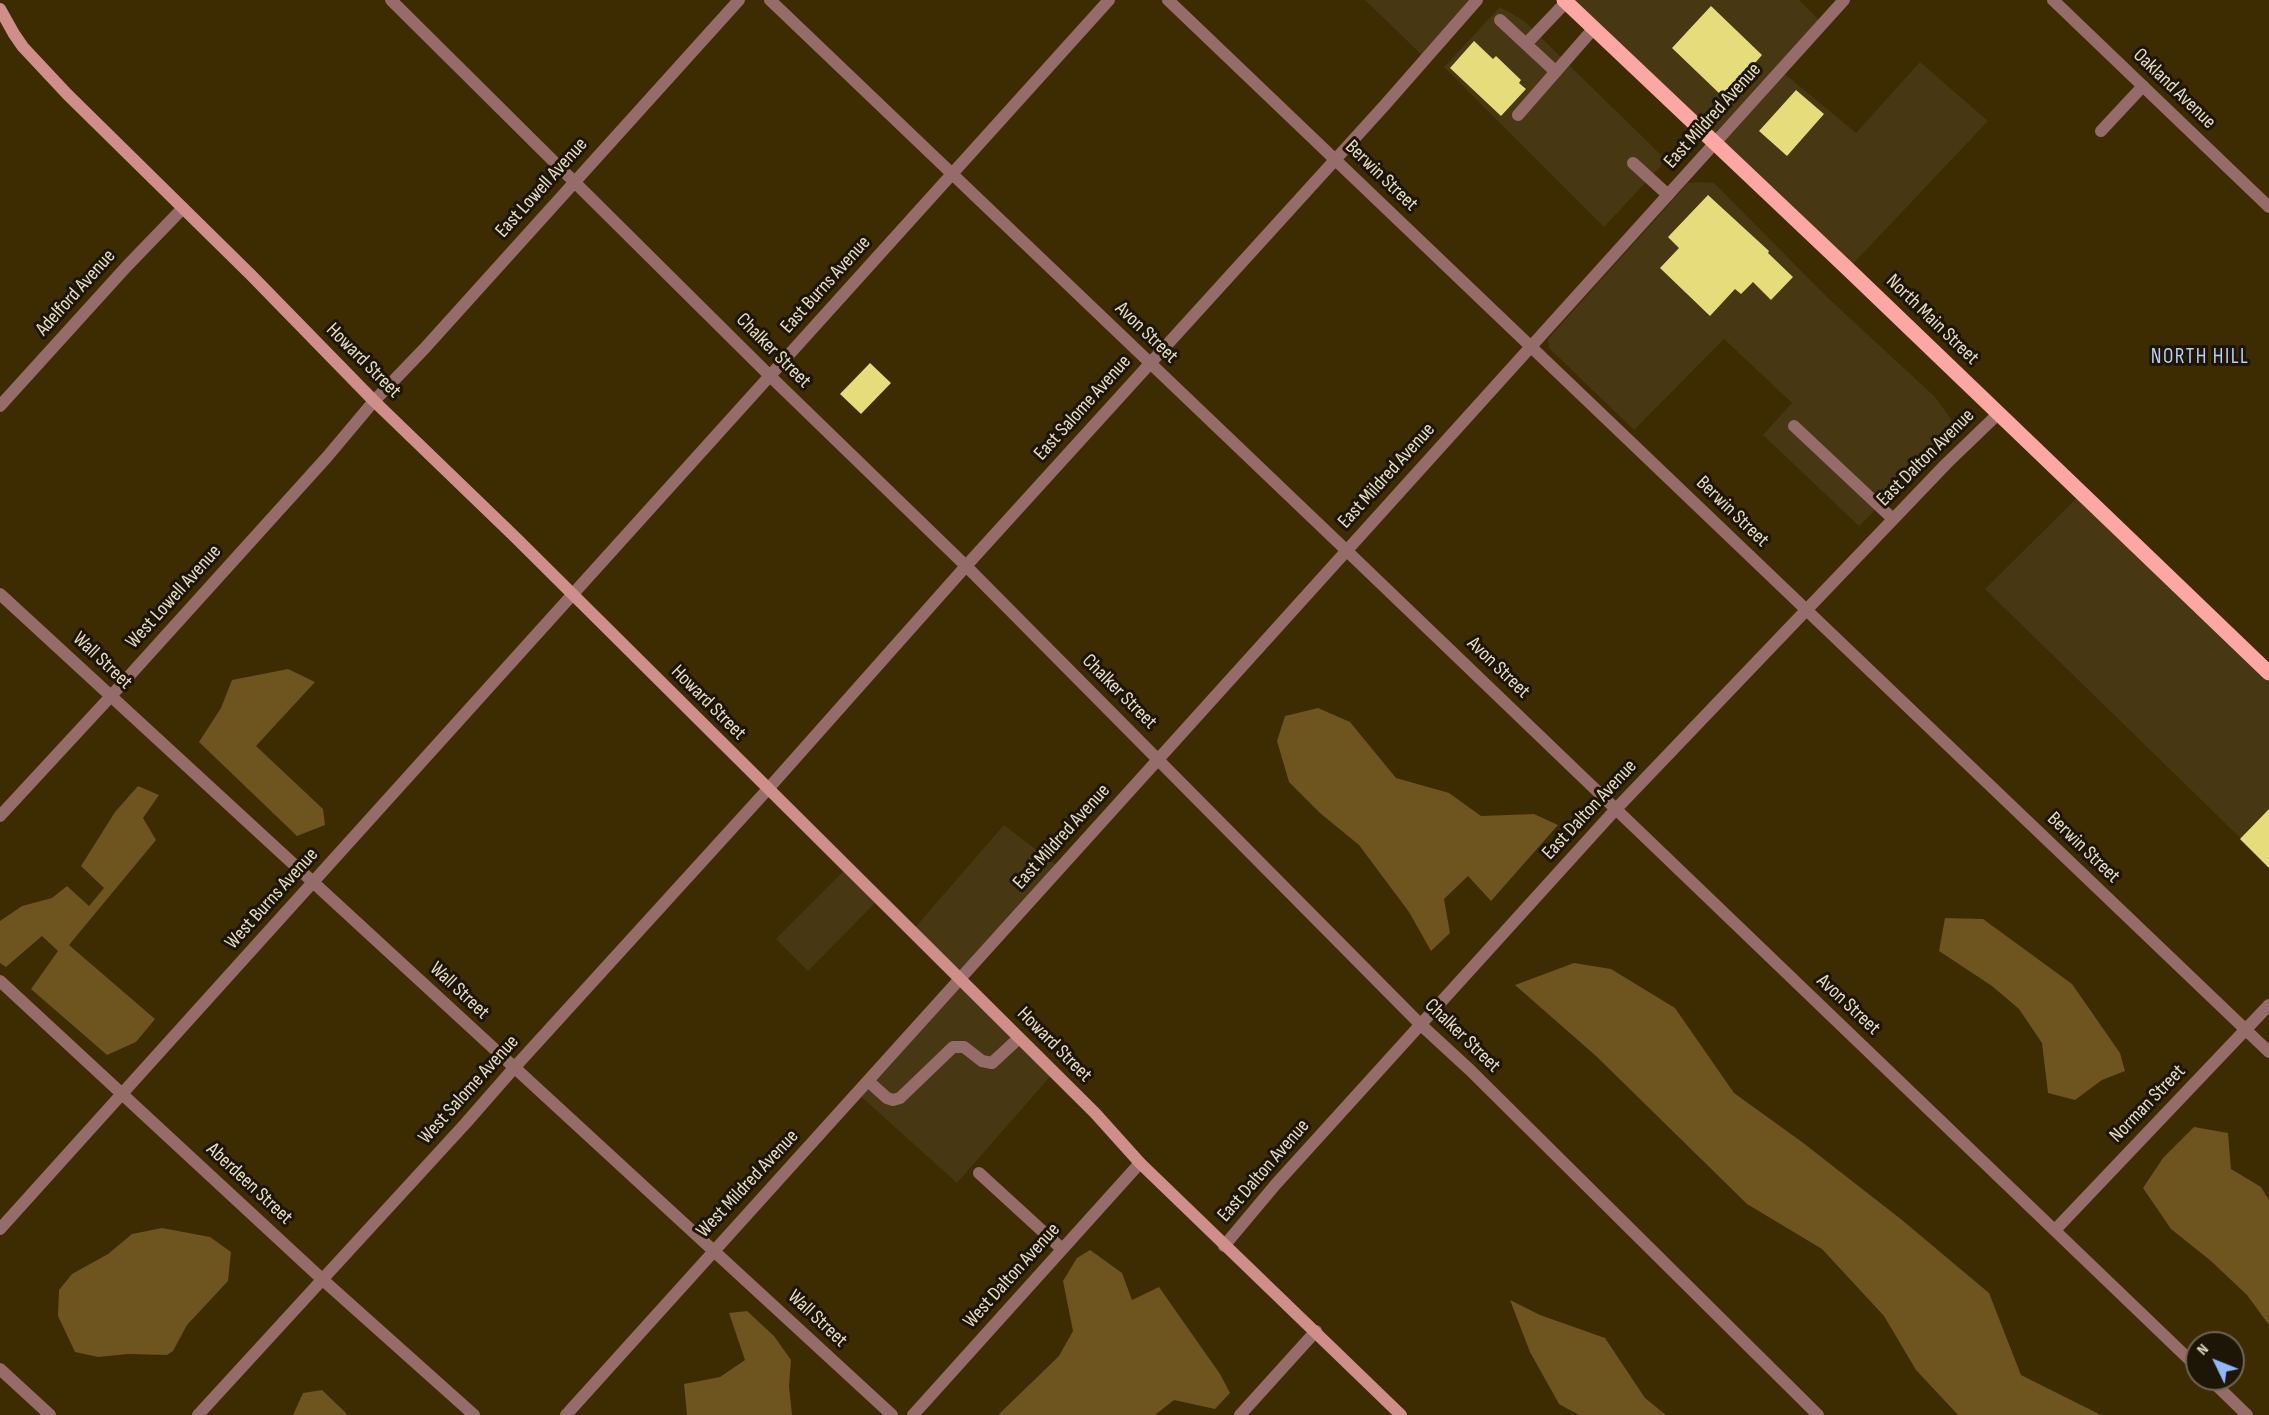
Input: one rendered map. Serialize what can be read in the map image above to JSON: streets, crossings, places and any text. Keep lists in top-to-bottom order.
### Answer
{
  "streets": {
    "main road": ["North Main Street", "Howard Street"],
    "street": [
      "Oakland Avenue",
      "East Mildred Avenue",
      "Berwin Street",
      "East Lowell Avenue",
      "East Burns Avenue",
      "Adelford Avenue",
      "Avon Street",
      "Chalker Street",
      "East Salome Avenue",
      "East Dalton Avenue",
      "West Lowell Avenue",
      "Wall Street",
      "West Burns Avenue",
      "West Salome Avenue",
      "Norman Street",
      "Aberdeen Street",
      "West Mildred Avenue",
      "West Dalton Avenue"
    ]
  },
  "crossings": [
    ["East Mildred Avenue", "Berwin Street"],
    ["East Mildred Avenue", "North Main Street"],
    ["East Mildred Avenue", "Avon Street"],
    ["East Mildred Avenue", "Chalker Street"],
    ["East Mildred Avenue", "Howard Street"],
    ["East Mildred Avenue", "West Mildred Avenue"],
    ["Berwin Street", "East Salome Avenue"],
    ["Berwin Street", "East Dalton Avenue"],
    ["Berwin Street", "Norman Street"],
    ["East Lowell Avenue", "Chalker Street"],
    ["East Lowell Avenue", "Howard Street"],
    ["East Lowell Avenue", "West Lowell Avenue"],
    ["East Burns Avenue", "Avon Street"],
    ["East Burns Avenue", "Chalker Street"],
    ["East Burns Avenue", "Howard Street"],
    ["East Burns Avenue", "West Burns Avenue"],
    ["Adelford Avenue", "Howard Street"],
    ["North Main Street", "East Dalton Avenue"],
    ["Avon Street", "East Salome Avenue"],
    ["Avon Street", "East Dalton Avenue"],
    ["Avon Street", "Norman Street"],
    ["Chalker Street", "East Salome Avenue"],
    ["Chalker Street", "East Dalton Avenue"],
    ["Howard Street", "East Salome Avenue"],
    ["Howard Street", "East Dalton Avenue"],
    ["Howard Street", "West Lowell Avenue"],
    ["Howard Street", "West Burns Avenue"],
    ["Howard Street", "West Salome Avenue"],
    ["Howard Street", "West Mildred Avenue"],
    ["Howard Street", "West Dalton Avenue"],
    ["East Salome Avenue", "West Salome Avenue"],
    ["West Lowell Avenue", "Wall Street"],
    ["Wall Street", "West Burns Avenue"],
    ["Wall Street", "West Salome Avenue"],
    ["Wall Street", "West Mildred Avenue"],
    ["West Burns Avenue", "Aberdeen Street"],
    ["West Salome Avenue", "Aberdeen Street"]
  ],
  "districts": ["NORTH HILL"],
  "north": "top left"
}
